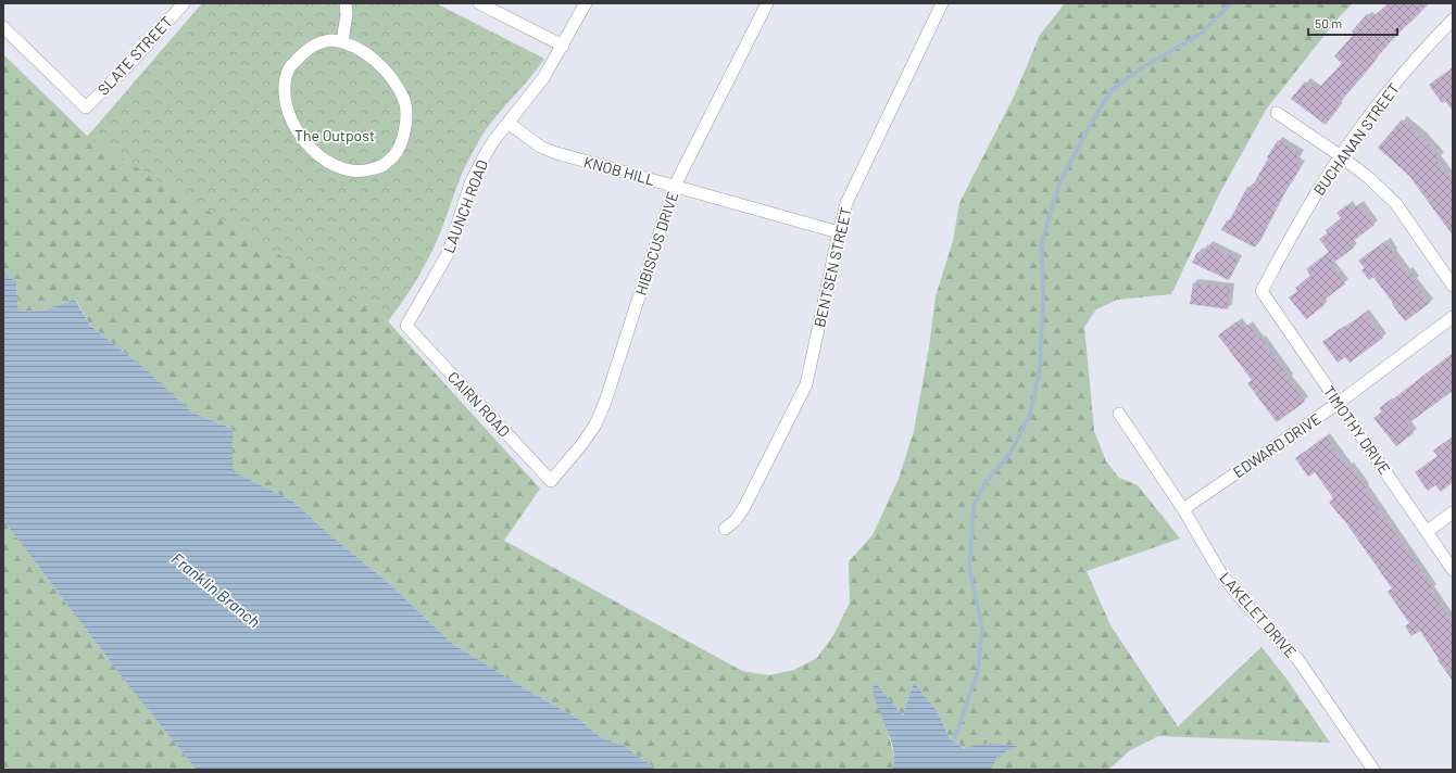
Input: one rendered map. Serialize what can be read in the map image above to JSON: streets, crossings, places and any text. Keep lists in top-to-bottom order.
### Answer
{
  "streets": {
    "street": [
      "SLATE STREET",
      "BUCHANAN STREET",
      "KNOB HILL",
      "LAUNCH ROAD",
      "HIBISCUS DRIVE",
      "BENTSEN STREET",
      "CAIRN ROAD",
      "TIMOTHY DRIVE",
      "EDWARD DRIVE",
      "LAKELET DRIVE"
    ]
  },
  "crossings": [
    ["BUCHANAN STREET", "TIMOTHY DRIVE"],
    ["KNOB HILL", "LAUNCH ROAD"],
    ["KNOB HILL", "HIBISCUS DRIVE"],
    ["KNOB HILL", "BENTSEN STREET"],
    ["LAUNCH ROAD", "CAIRN ROAD"],
    ["HIBISCUS DRIVE", "CAIRN ROAD"],
    ["TIMOTHY DRIVE", "EDWARD DRIVE"],
    ["EDWARD DRIVE", "LAKELET DRIVE"]
  ],
  "water": ["Franklin Branch"],
  "parks": ["The Outpost"],
  "scale_bar": "50 m"
}
